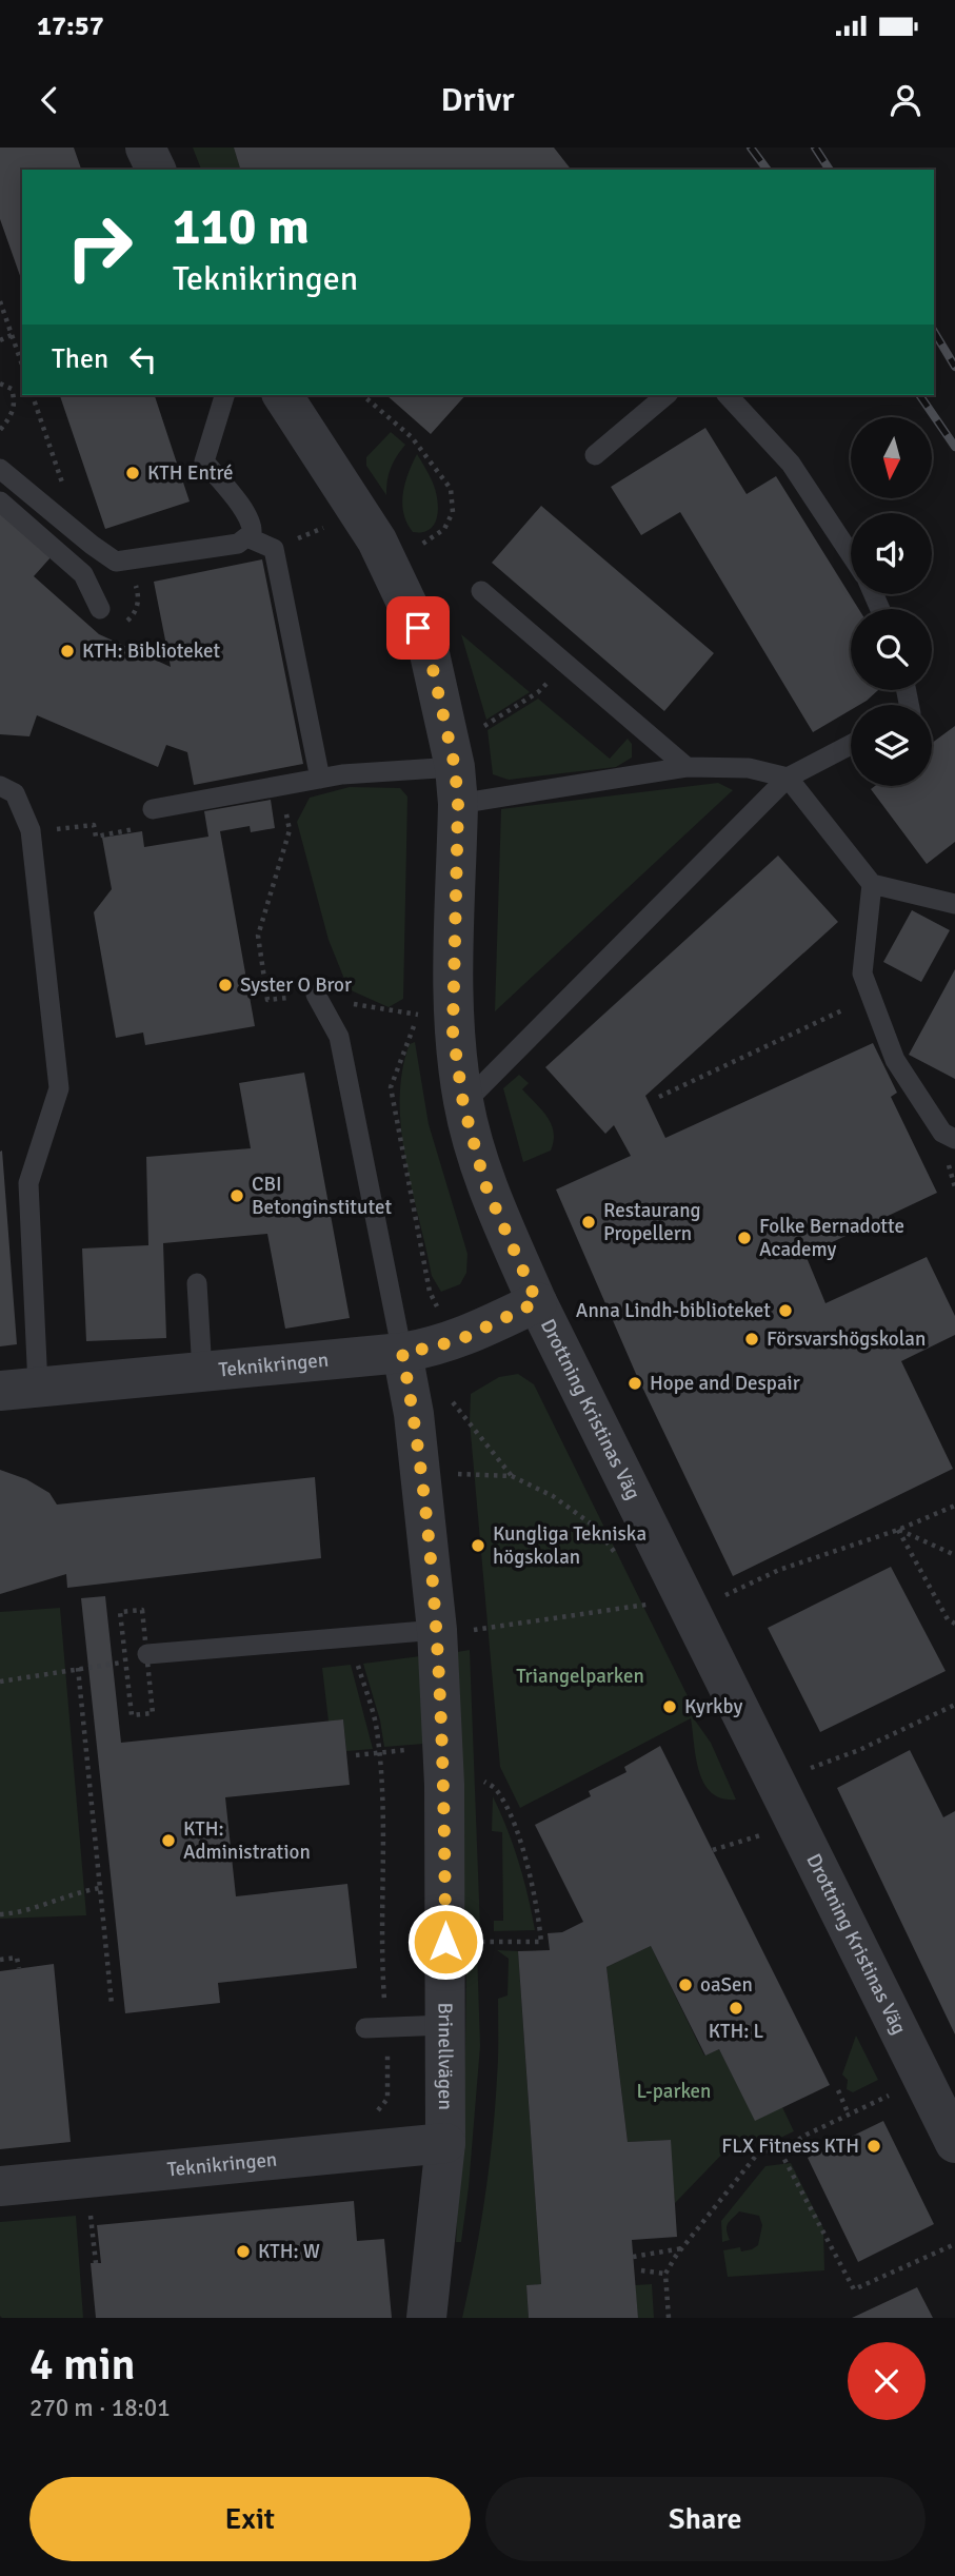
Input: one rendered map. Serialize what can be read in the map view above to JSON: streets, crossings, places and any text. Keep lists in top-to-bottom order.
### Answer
{
  "streets": {
    "street": ["Teknikringen", "Drottning Kristinas Väg", "Brinellvägen"]
  },
  "crossings": [
    ["Teknikringen", "Drottning Kristinas Väg"],
    ["Teknikringen", "Brinellvägen"]
  ],
  "parks": ["Triangelparken", "L-parken"],
  "places": [
    "KTH Entré",
    "KTH: Biblioteket",
    "Syster O Bror",
    "CBI Betonginstitutet",
    "Restaurang Propellern",
    "Folke Bernadotte Academy",
    "Anna Lindh-biblioteket",
    "Försvarshögskolan",
    "Hope and Despair",
    "Kungliga Tekniska högskolan",
    "Kyrkby",
    "KTH: Administration",
    "oaSen",
    "KTH: L",
    "FLX Fitness KTH",
    "KTH: W"
  ],
  "north": "bottom",
  "page": {
    "status": "17:57",
    "header": "Drivr",
    "turn": ["110 m", "Teknikringen"],
    "then": "Then",
    "heading": ["4 min", "270 m · 18:01"],
    "buttons": ["Exit", "Share"]
  }
}
